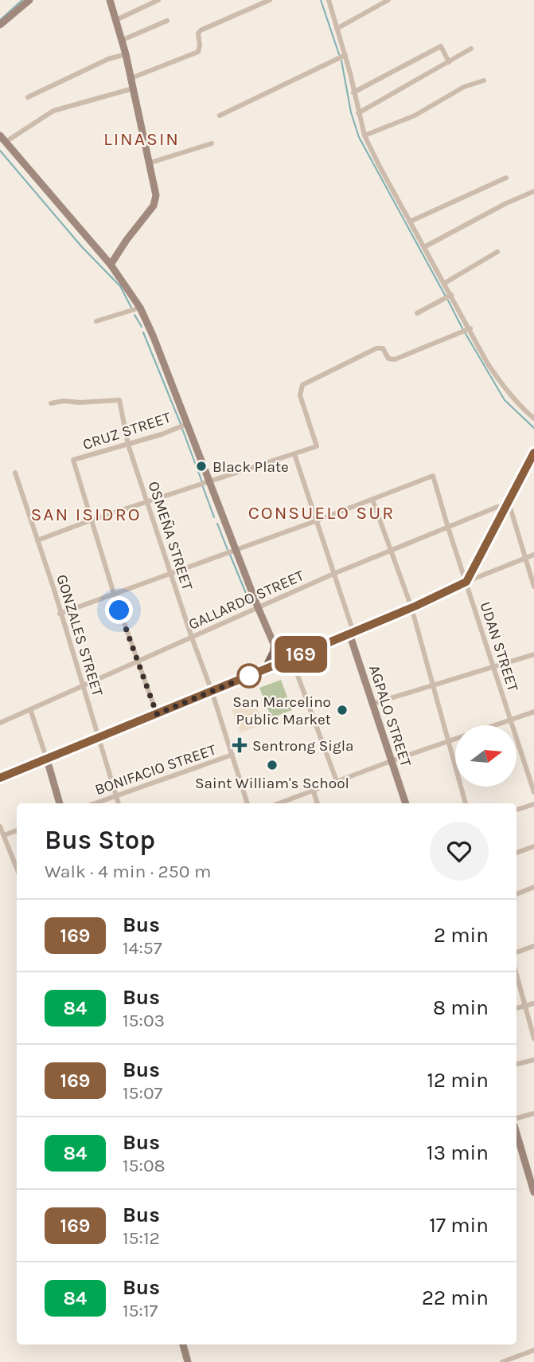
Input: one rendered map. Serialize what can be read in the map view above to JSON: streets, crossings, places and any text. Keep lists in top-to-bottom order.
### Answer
{
  "streets": {
    "street": [
      "CRUZ STREET",
      "OSMEÑA STREET",
      "GALLARDO STREET",
      "GONZALES STREET",
      "UDAN STREET",
      "AGPALO STREET",
      "BONIFACIO STREET"
    ]
  },
  "crossings": [
    ["CRUZ STREET", "OSMEÑA STREET"],
    ["OSMEÑA STREET", "GALLARDO STREET"],
    ["OSMEÑA STREET", "BONIFACIO STREET"],
    ["GALLARDO STREET", "GONZALES STREET"],
    ["GALLARDO STREET", "UDAN STREET"],
    ["GALLARDO STREET", "AGPALO STREET"],
    ["GONZALES STREET", "BONIFACIO STREET"]
  ],
  "districts": ["LINASIN", "CONSUELO SUR", "SAN ISIDRO"],
  "places": {
    "other": ["Black Plate", "San Marcelino Public Market", "Saint William's School"],
    "health": ["Sentrong Sigla"]
  },
  "lines": ["bus line 169"],
  "north": "right",
  "page": {
    "on_map": "169",
    "heading": ["Bus Stop", "Walk · 4 min · 250 m"],
    "list": [
      {
        "mark": "169",
        "name": "Bus",
        "note": "14:57",
        "value": "2 min"
      },
      {
        "mark": "84",
        "name": "Bus",
        "note": "15:03",
        "value": "8 min"
      },
      {
        "mark": "169",
        "name": "Bus",
        "note": "15:07",
        "value": "12 min"
      },
      {
        "mark": "84",
        "name": "Bus",
        "note": "15:08",
        "value": "13 min"
      },
      {
        "mark": "169",
        "name": "Bus",
        "note": "15:12",
        "value": "17 min"
      },
      {
        "mark": "84",
        "name": "Bus",
        "note": "15:17",
        "value": "22 min"
      }
    ]
  }
}
